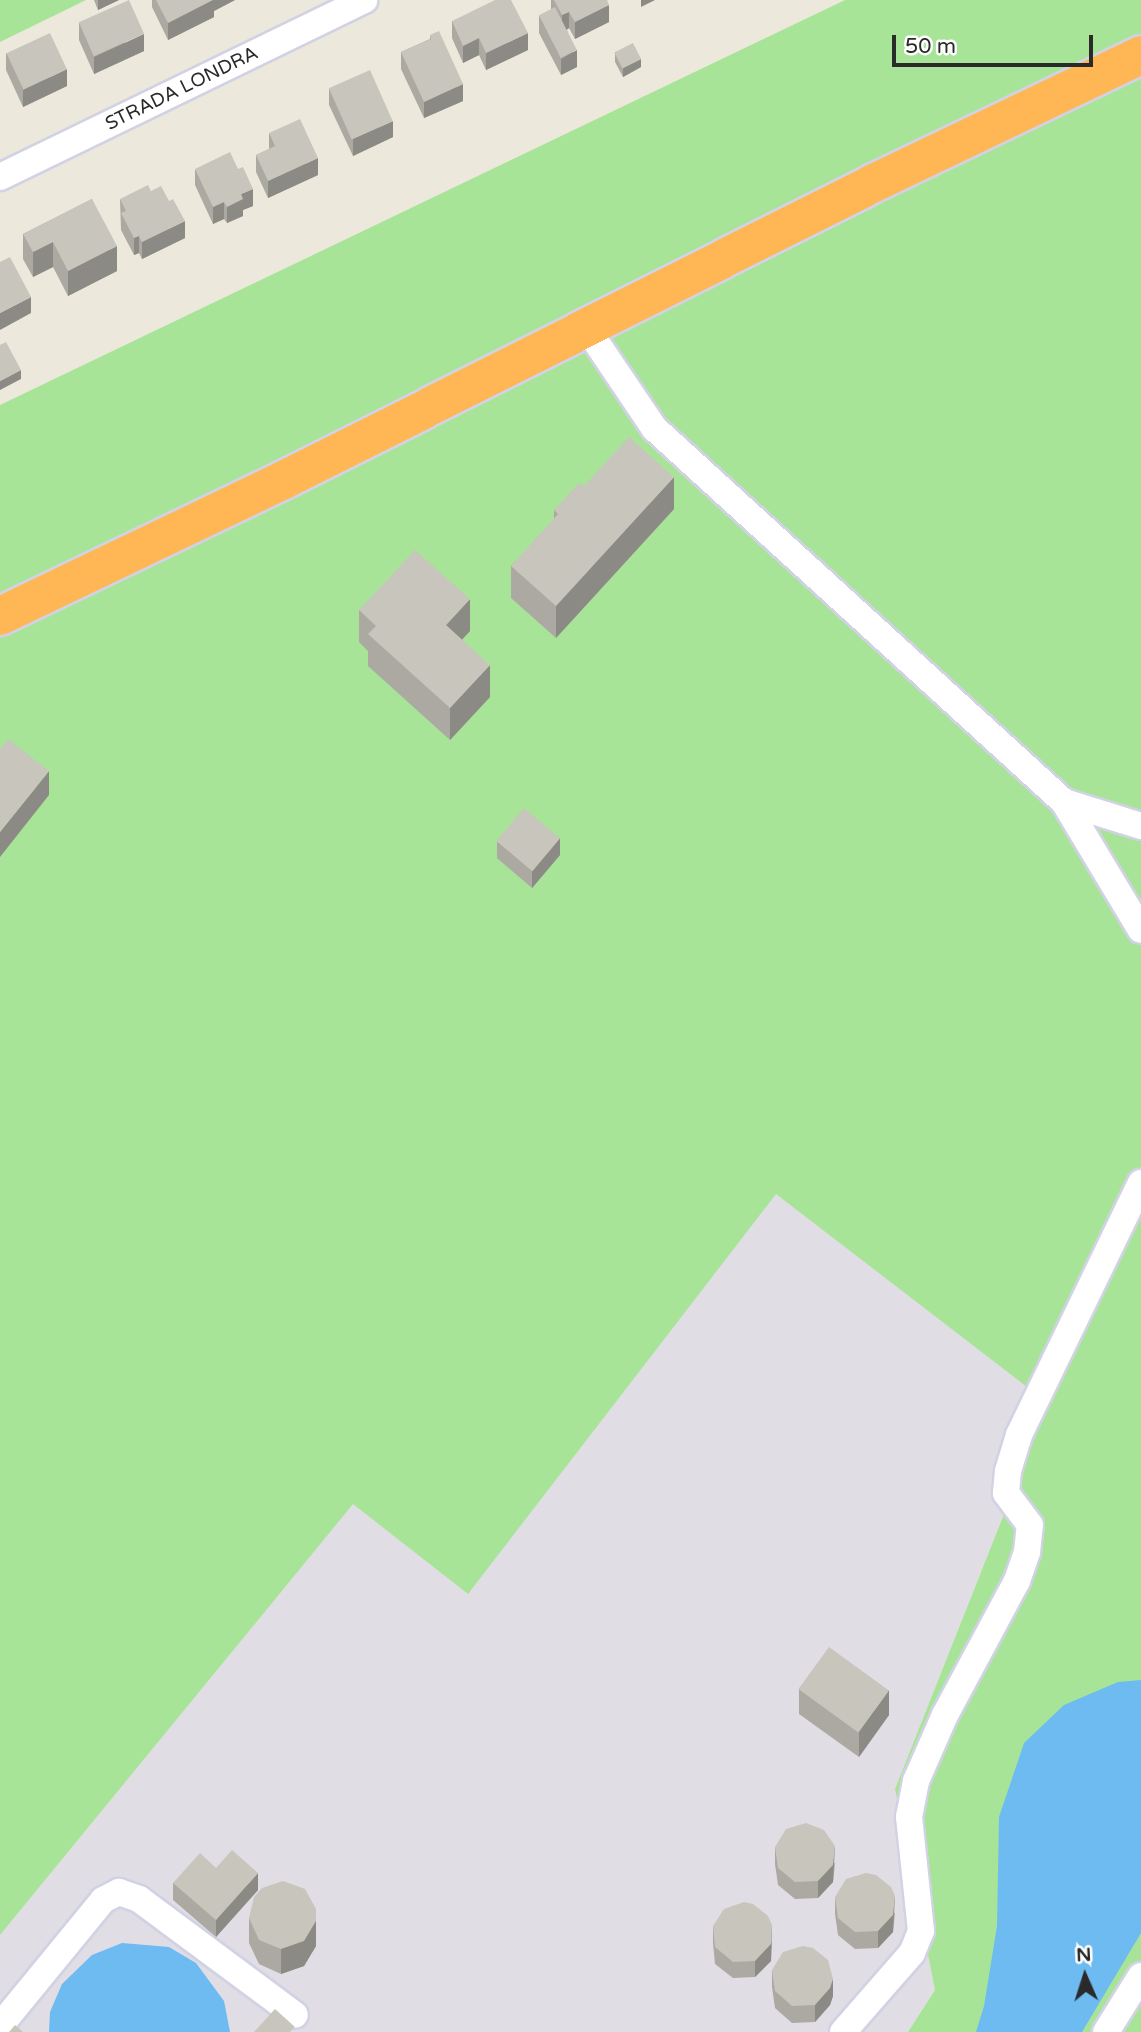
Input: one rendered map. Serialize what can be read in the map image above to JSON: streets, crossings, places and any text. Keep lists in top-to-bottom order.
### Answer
{
  "streets": {
    "street": ["STRADA LONDRA"]
  },
  "scale_bar": "50 m",
  "north": "top"
}
